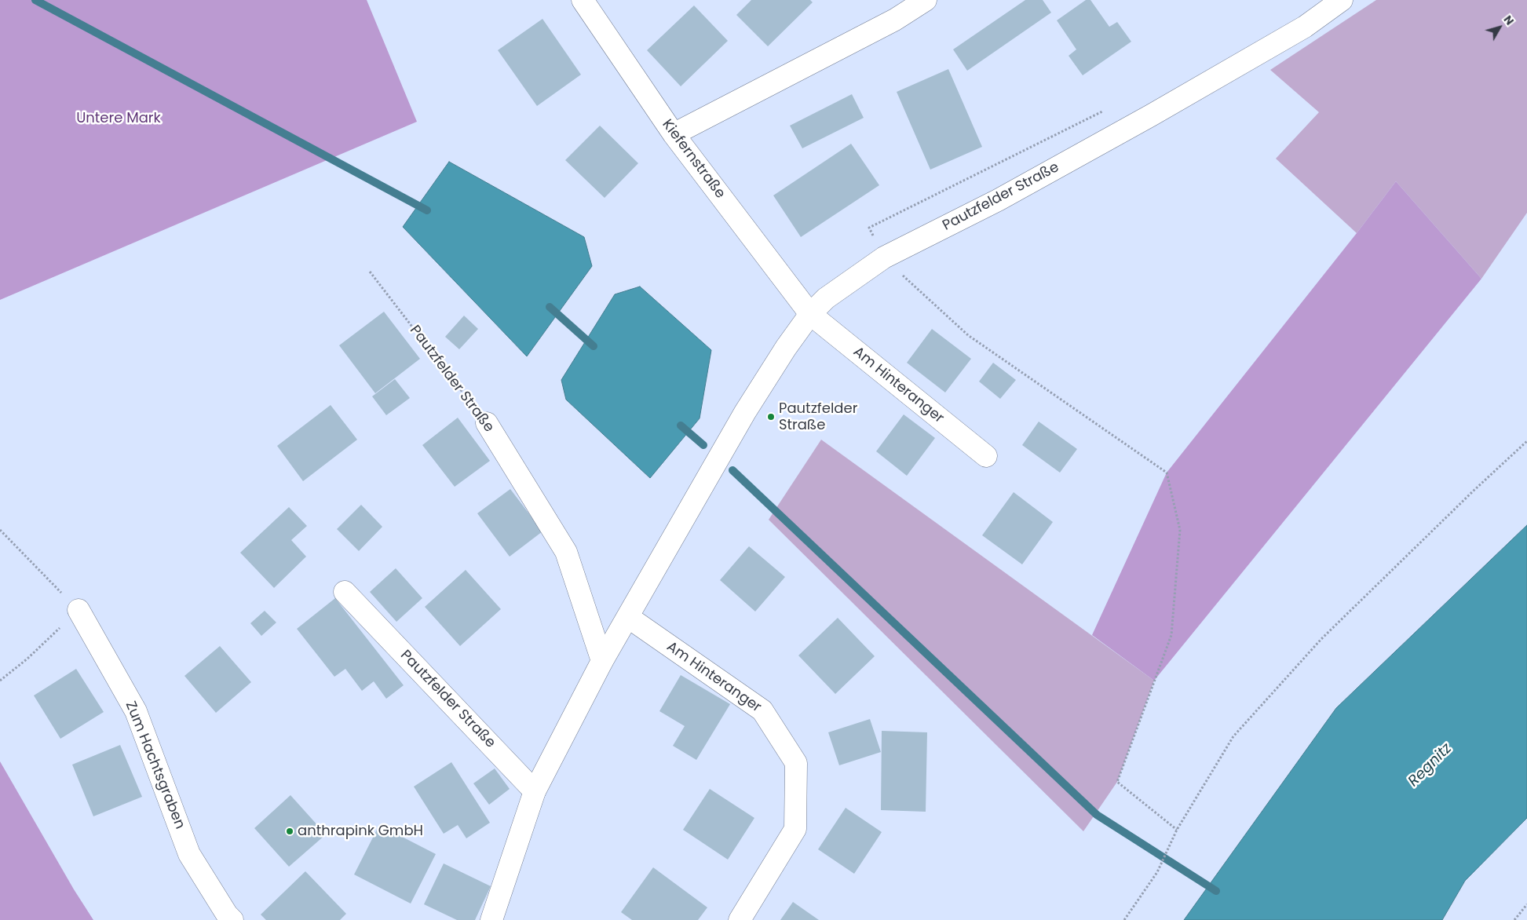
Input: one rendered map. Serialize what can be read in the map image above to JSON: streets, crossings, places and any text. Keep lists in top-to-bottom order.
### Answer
{
  "streets": {
    "street": [
      "Kiefernstraße",
      "Pautzfelder Straße",
      "Am Hinteranger",
      "Zum Hachtsgraben"
    ]
  },
  "crossings": [
    ["Kiefernstraße", "Pautzfelder Straße"],
    ["Kiefernstraße", "Am Hinteranger"],
    ["Pautzfelder Straße", "Am Hinteranger"]
  ],
  "water": ["Regnitz"],
  "parks": ["Untere Mark"],
  "places": ["Pautzfelder Straße", "anthrapink GmbH"],
  "north": "top right"
}
